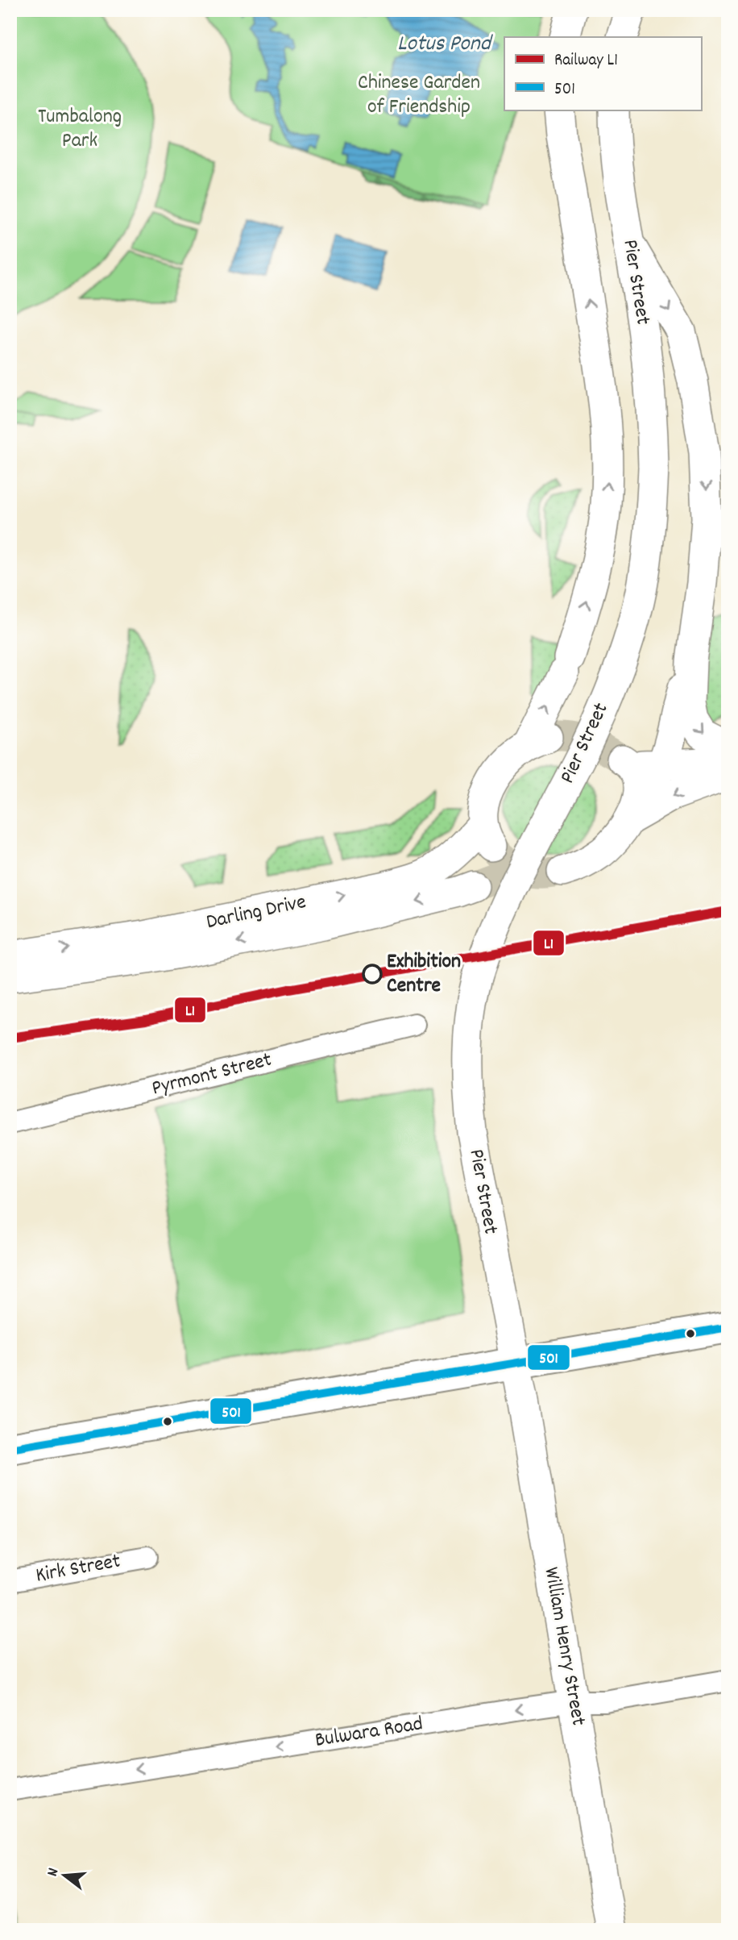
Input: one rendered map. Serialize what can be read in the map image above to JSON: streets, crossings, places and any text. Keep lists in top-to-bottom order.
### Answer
{
  "streets": {
    "main road": ["Pier Street", "Darling Drive", "William Henry Street"],
    "street": ["Pyrmont Street", "Kirk Street", "Bulwara Road"]
  },
  "crossings": [
    ["Pier Street", "William Henry Street"],
    ["William Henry Street", "Bulwara Road"]
  ],
  "one_way": ["Bulwara Road"],
  "water": ["Lotus Pond"],
  "parks": ["Chinese Garden of Friendship", "Tumbalong Park"],
  "places": ["Exhibition Centre"],
  "lines": ["rail line L1", "transit line 501"],
  "legend": ["Railway L1", "501"],
  "north": "left"
}
